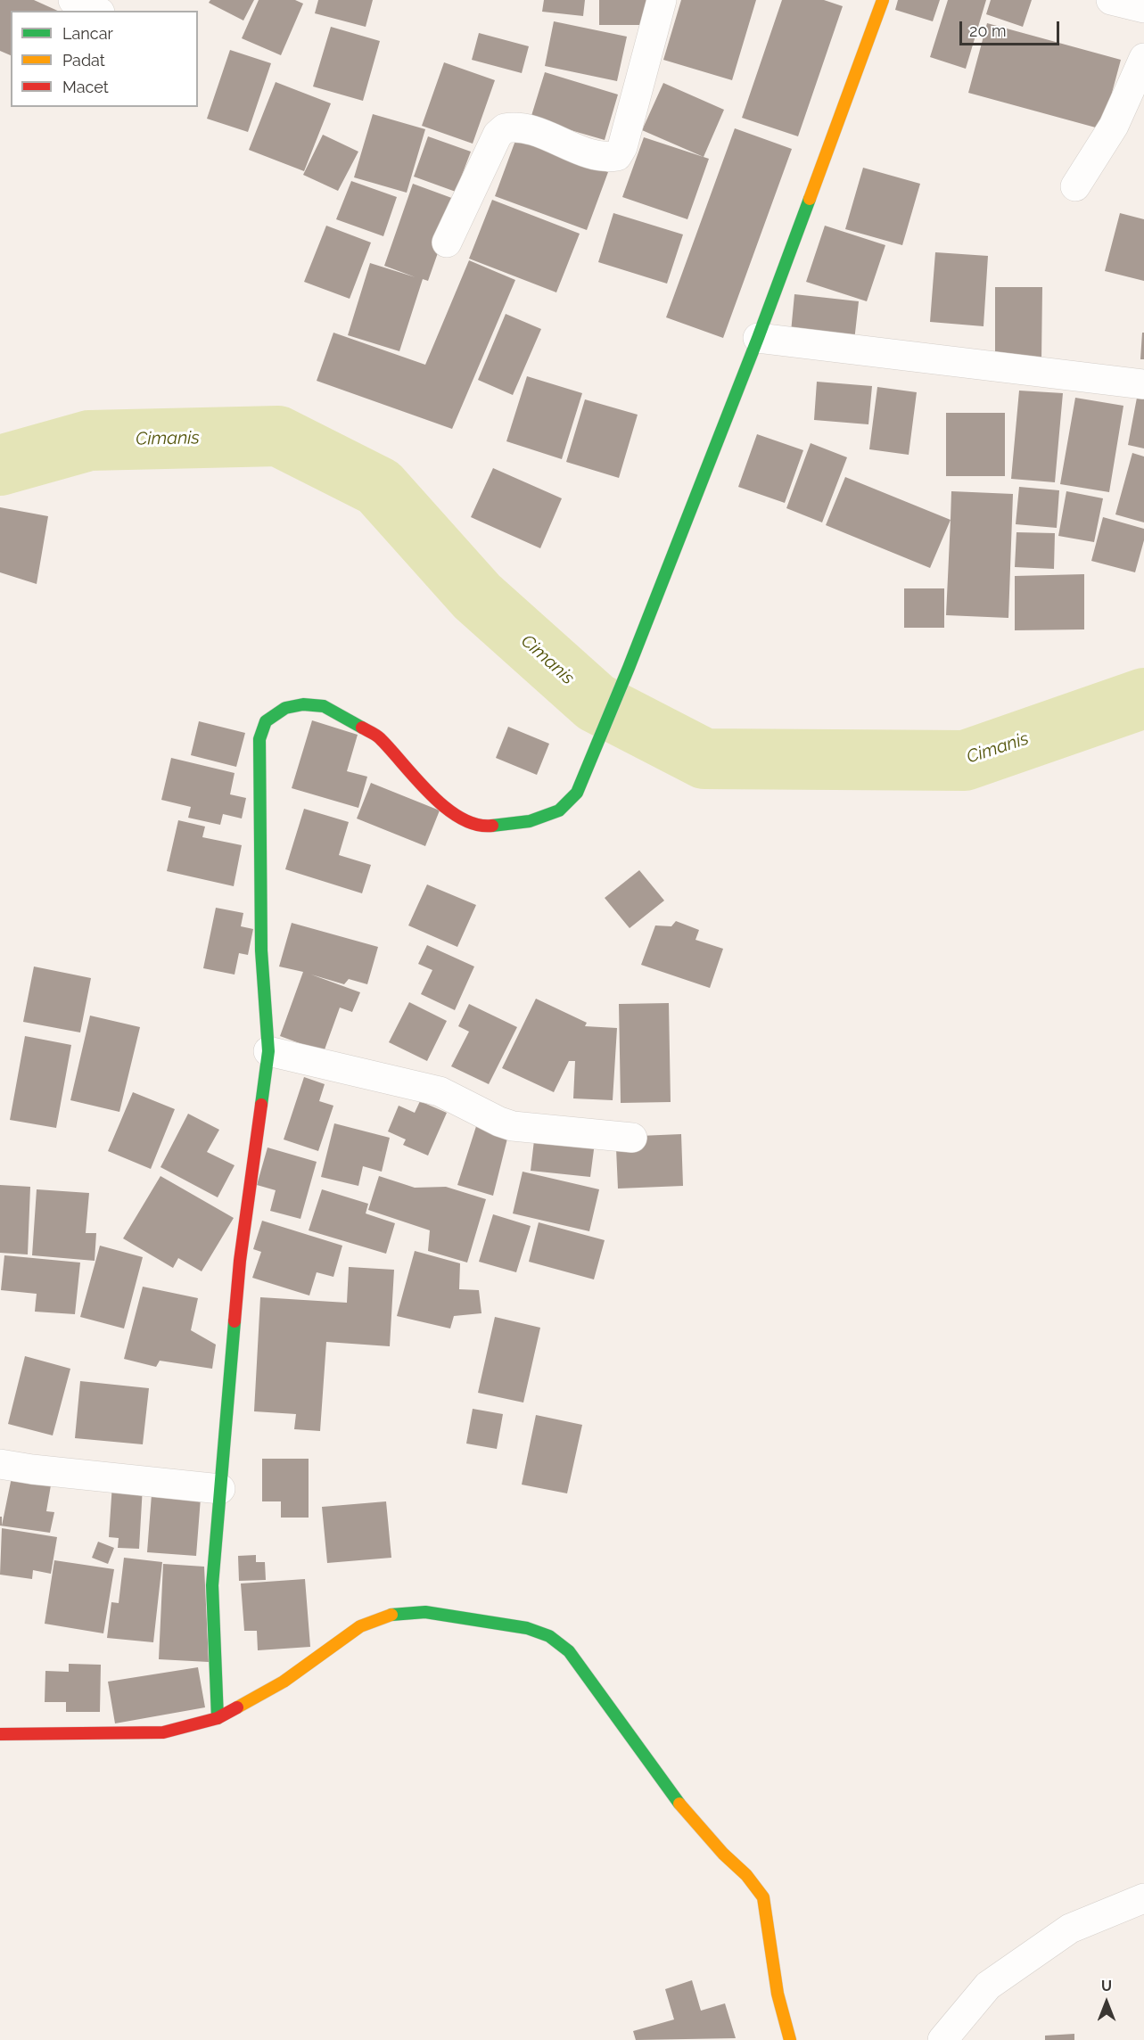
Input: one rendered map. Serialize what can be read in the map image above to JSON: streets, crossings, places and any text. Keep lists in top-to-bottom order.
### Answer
{
  "water": ["Cimanis"],
  "legend": ["Lancar", "Padat", "Macet"],
  "scale_bar": "20 m",
  "north": "top"
}
